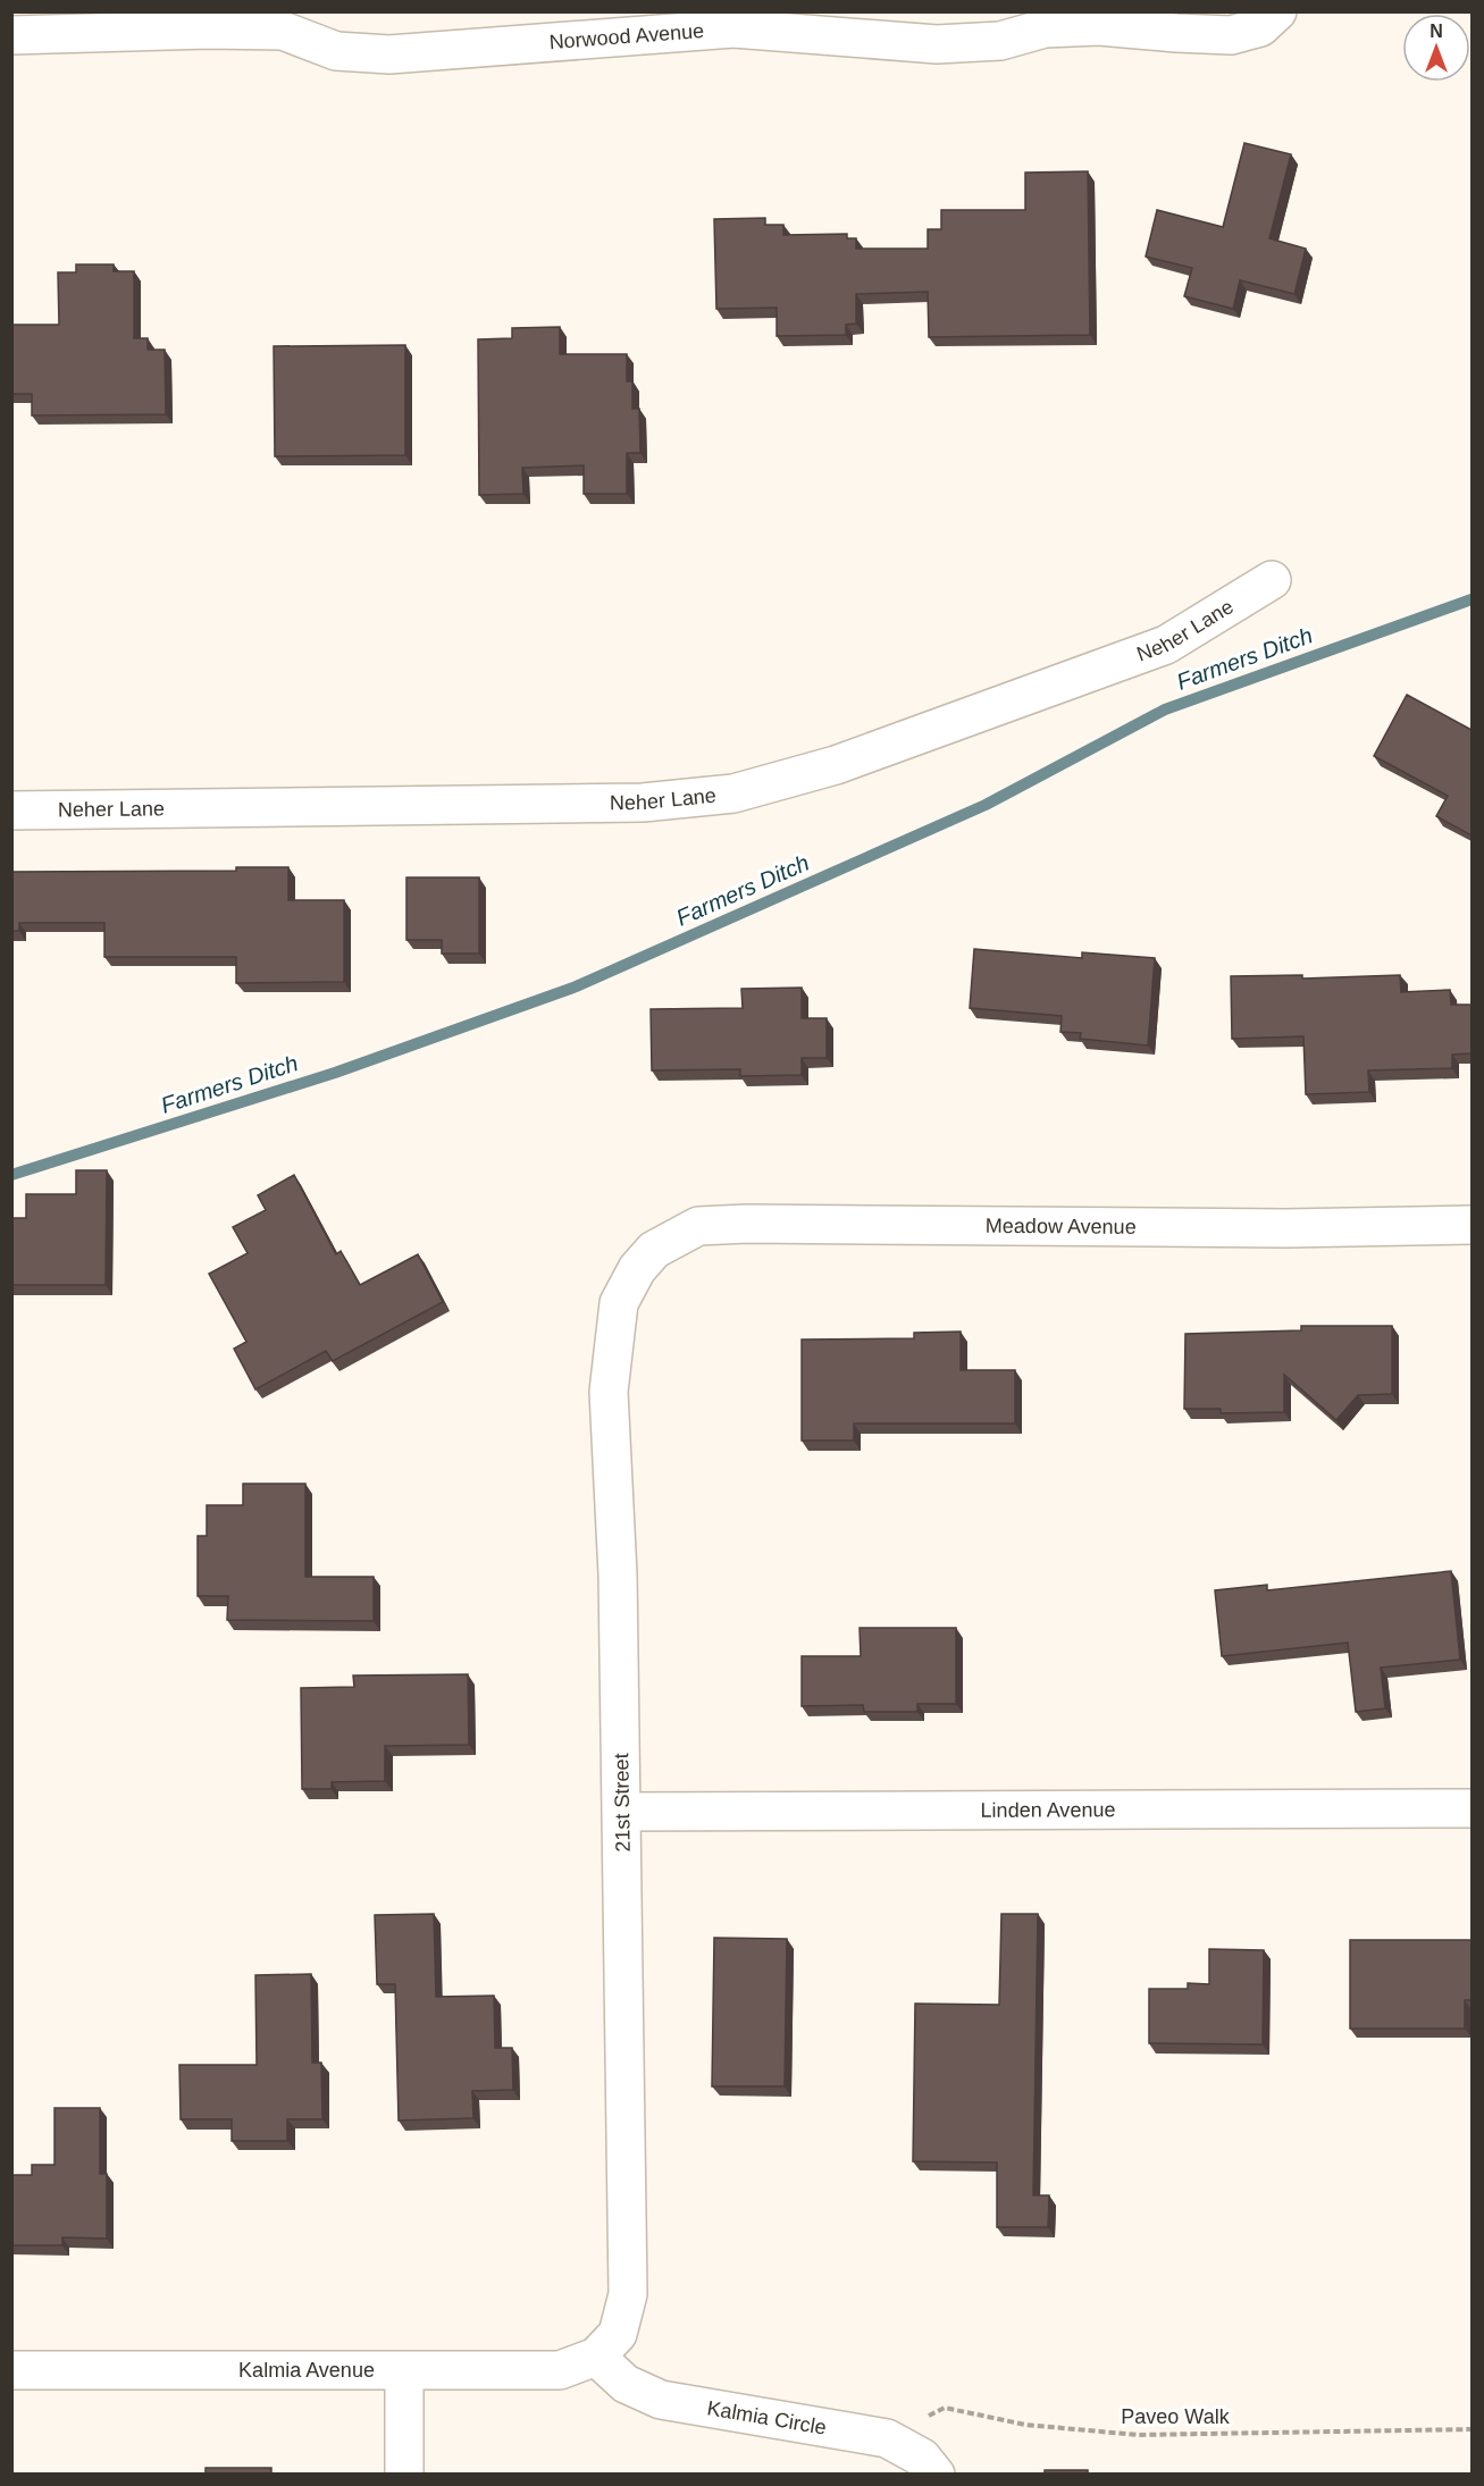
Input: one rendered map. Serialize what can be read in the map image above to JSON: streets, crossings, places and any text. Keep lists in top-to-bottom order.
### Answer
{
  "streets": {
    "street": [
      "Norwood Avenue",
      "Neher Lane",
      "Meadow Avenue",
      "21st Street",
      "Linden Avenue",
      "Kalmia Avenue",
      "Kalmia Circle"
    ],
    "path": ["Paveo Walk"]
  },
  "crossings": [
    ["Meadow Avenue", "21st Street"],
    ["21st Street", "Linden Avenue"],
    ["21st Street", "Kalmia Avenue"],
    ["21st Street", "Kalmia Circle"],
    ["Kalmia Avenue", "Kalmia Circle"],
    ["Paveo Walk", "Kalmia Circle"]
  ],
  "water": ["Farmers Ditch"],
  "north": "top"
}
